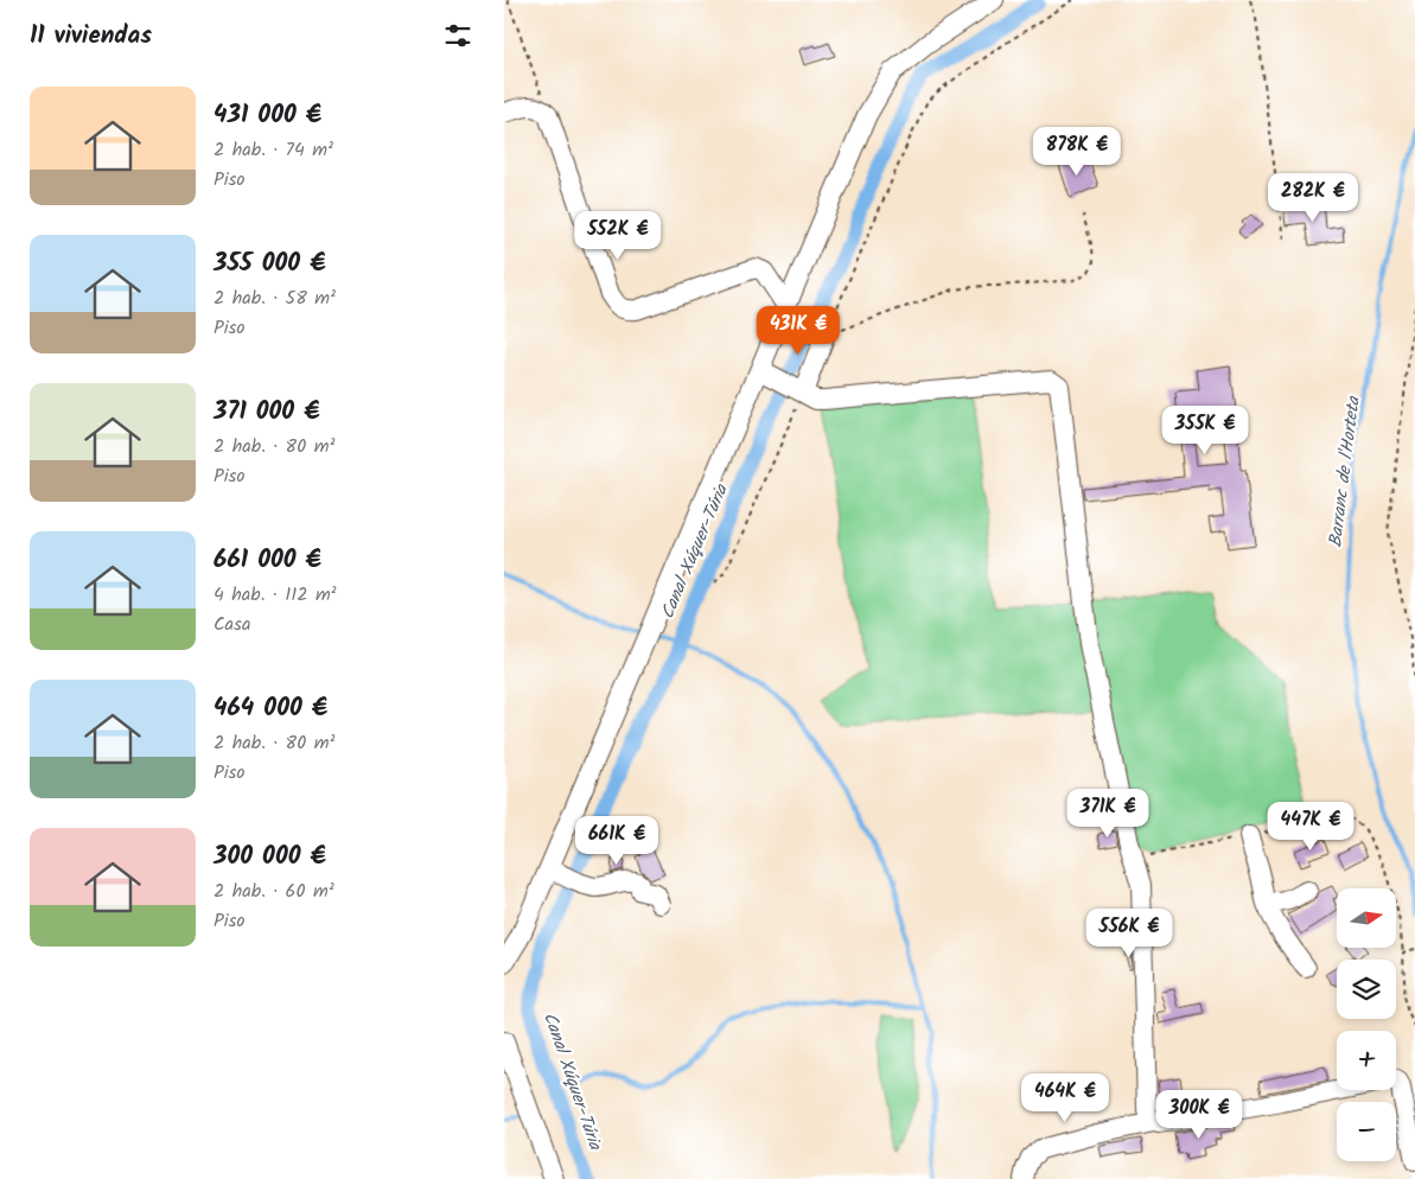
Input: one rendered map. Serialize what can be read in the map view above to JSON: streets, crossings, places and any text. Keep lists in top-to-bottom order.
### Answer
{
  "water": ["Barranc de l'Horteta", "Canal Xúquer-Túria"],
  "north": "right",
  "page": {
    "heading": "11 viviendas",
    "list": [
      {
        "name": "431 000 €",
        "note": "2 hab. · 74 m² · Piso"
      },
      {
        "name": "355 000 €",
        "note": "2 hab. · 58 m² · Piso"
      },
      {
        "name": "371 000 €",
        "note": "2 hab. · 80 m² · Piso"
      },
      {
        "name": "661 000 €",
        "note": "4 hab. · 112 m² · Casa"
      },
      {
        "name": "464 000 €",
        "note": "2 hab. · 80 m² · Piso"
      },
      {
        "name": "300 000 €",
        "note": "2 hab. · 60 m² · Piso"
      }
    ],
    "price": [
      "878K €",
      "282K €",
      "552K €",
      "431K €",
      "355K €",
      "371K €",
      "447K €",
      "661K €",
      "556K €",
      "464K €",
      "300K €"
    ],
    "map_buttons": ["+", "−"]
  }
}
